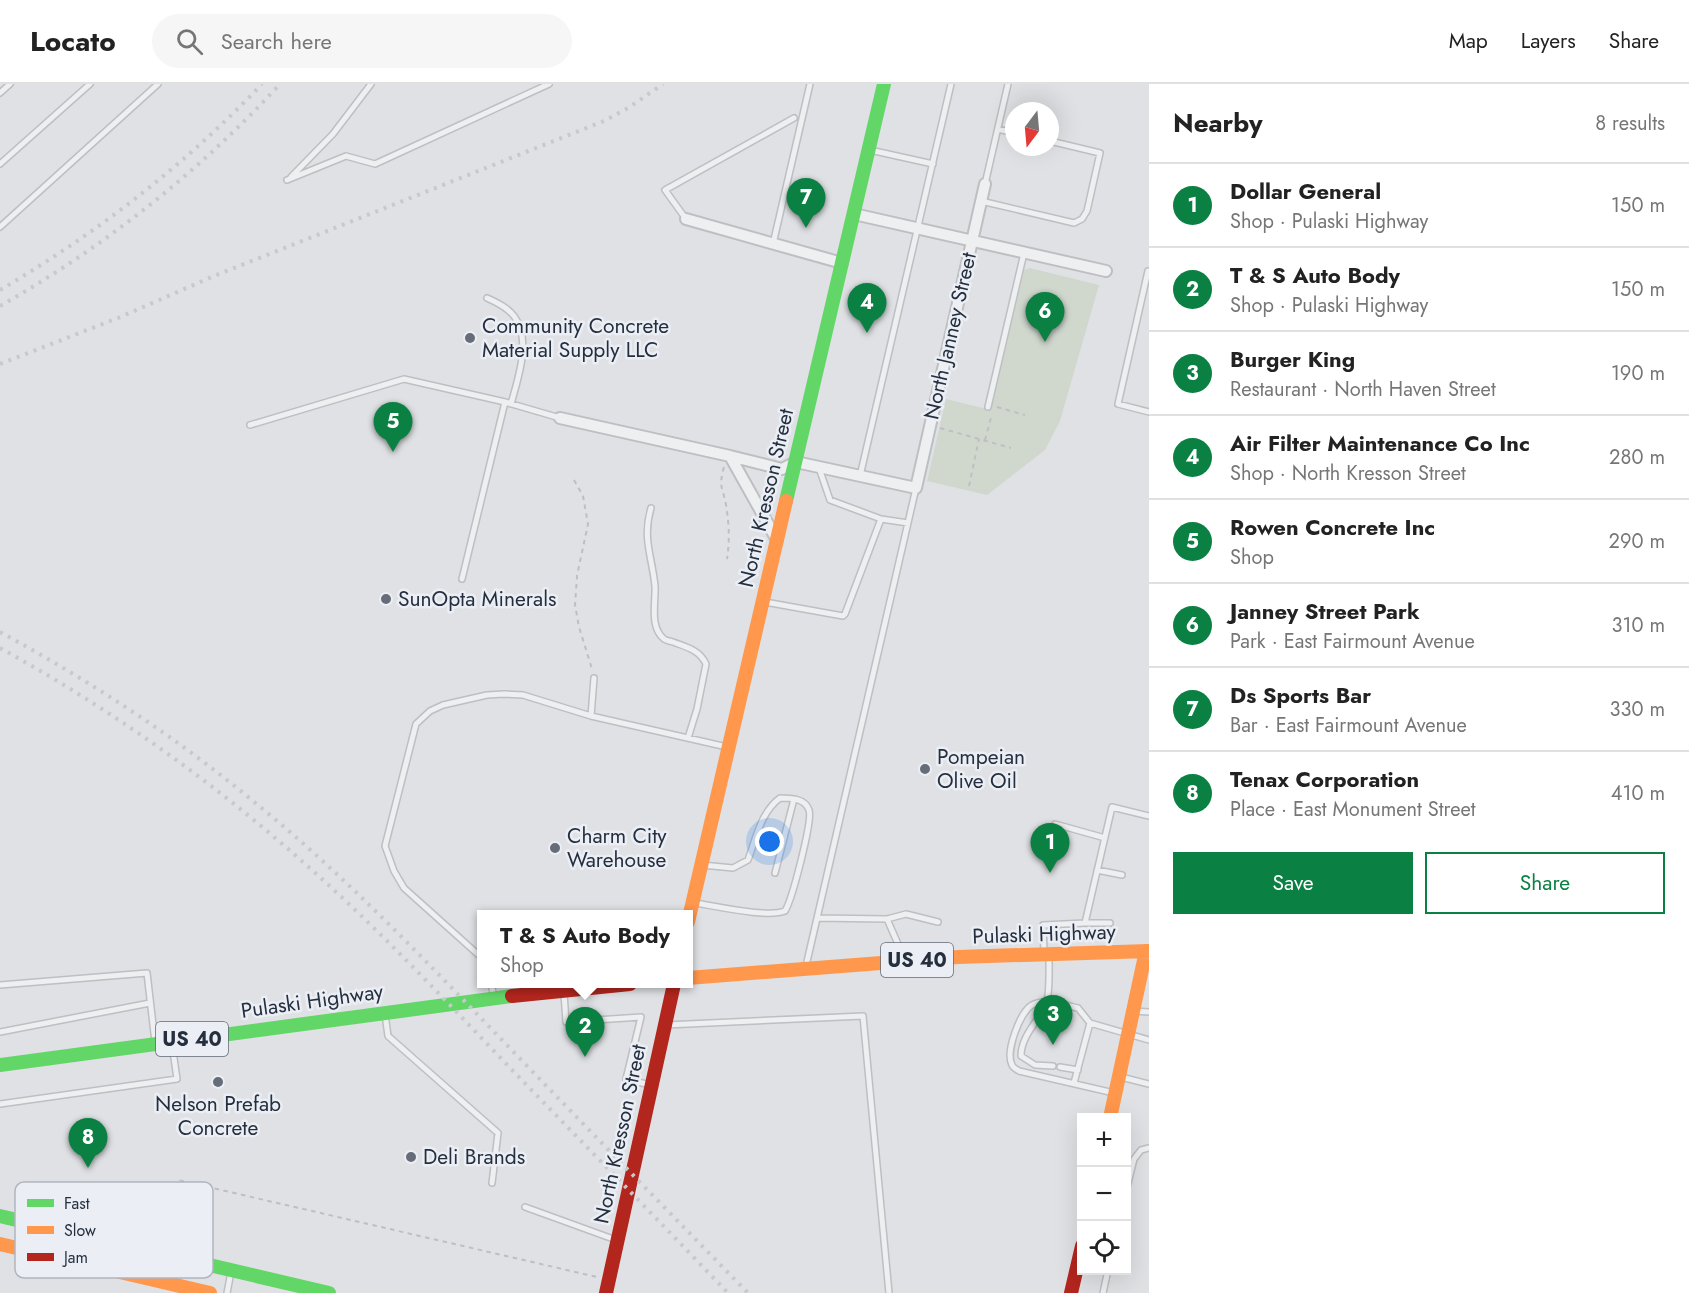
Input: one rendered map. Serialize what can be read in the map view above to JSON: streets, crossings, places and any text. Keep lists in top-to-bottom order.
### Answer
{
  "streets": {
    "main road": ["North Kresson Street", "Pulaski Highway", "US 40"],
    "street": ["North Janney Street"]
  },
  "places": [
    "Community Concrete Material Supply LLC",
    "SunOpta Minerals",
    "Pompeian Olive Oil",
    "Charm City Warehouse",
    "Nelson Prefab Concrete",
    "Deli Brands"
  ],
  "legend": ["Fast", "Slow", "Jam"],
  "north": "bottom",
  "page": {
    "header": "Locato",
    "search": "Search here",
    "nav": ["Map", "Layers", "Share"],
    "heading": ["Nearby", "8 results"],
    "list": [
      {
        "mark": "1",
        "name": "Dollar General",
        "note": "Shop · Pulaski Highway",
        "value": "150 m"
      },
      {
        "mark": "2",
        "name": "T & S Auto Body",
        "note": "Shop · Pulaski Highway",
        "value": "150 m"
      },
      {
        "mark": "3",
        "name": "Burger King",
        "note": "Restaurant · North Haven Street",
        "value": "190 m"
      },
      {
        "mark": "4",
        "name": "Air Filter Maintenance Co Inc",
        "note": "Shop · North Kresson Street",
        "value": "280 m"
      },
      {
        "mark": "5",
        "name": "Rowen Concrete Inc",
        "note": "Shop",
        "value": "290 m"
      },
      {
        "mark": "6",
        "name": "Janney Street Park",
        "note": "Park · East Fairmount Avenue",
        "value": "310 m"
      },
      {
        "mark": "7",
        "name": "Ds Sports Bar",
        "note": "Bar · East Fairmount Avenue",
        "value": "330 m"
      },
      {
        "mark": "8",
        "name": "Tenax Corporation",
        "note": "Place · East Monument Street",
        "value": "410 m"
      }
    ],
    "pins": [
      "7",
      "4",
      "6",
      "5",
      "1",
      "3",
      "2",
      "8"
    ],
    "buttons": ["Save", "Share"],
    "popup": ["T & S Auto Body", "Shop"],
    "map_buttons": ["+", "−"]
  }
}
